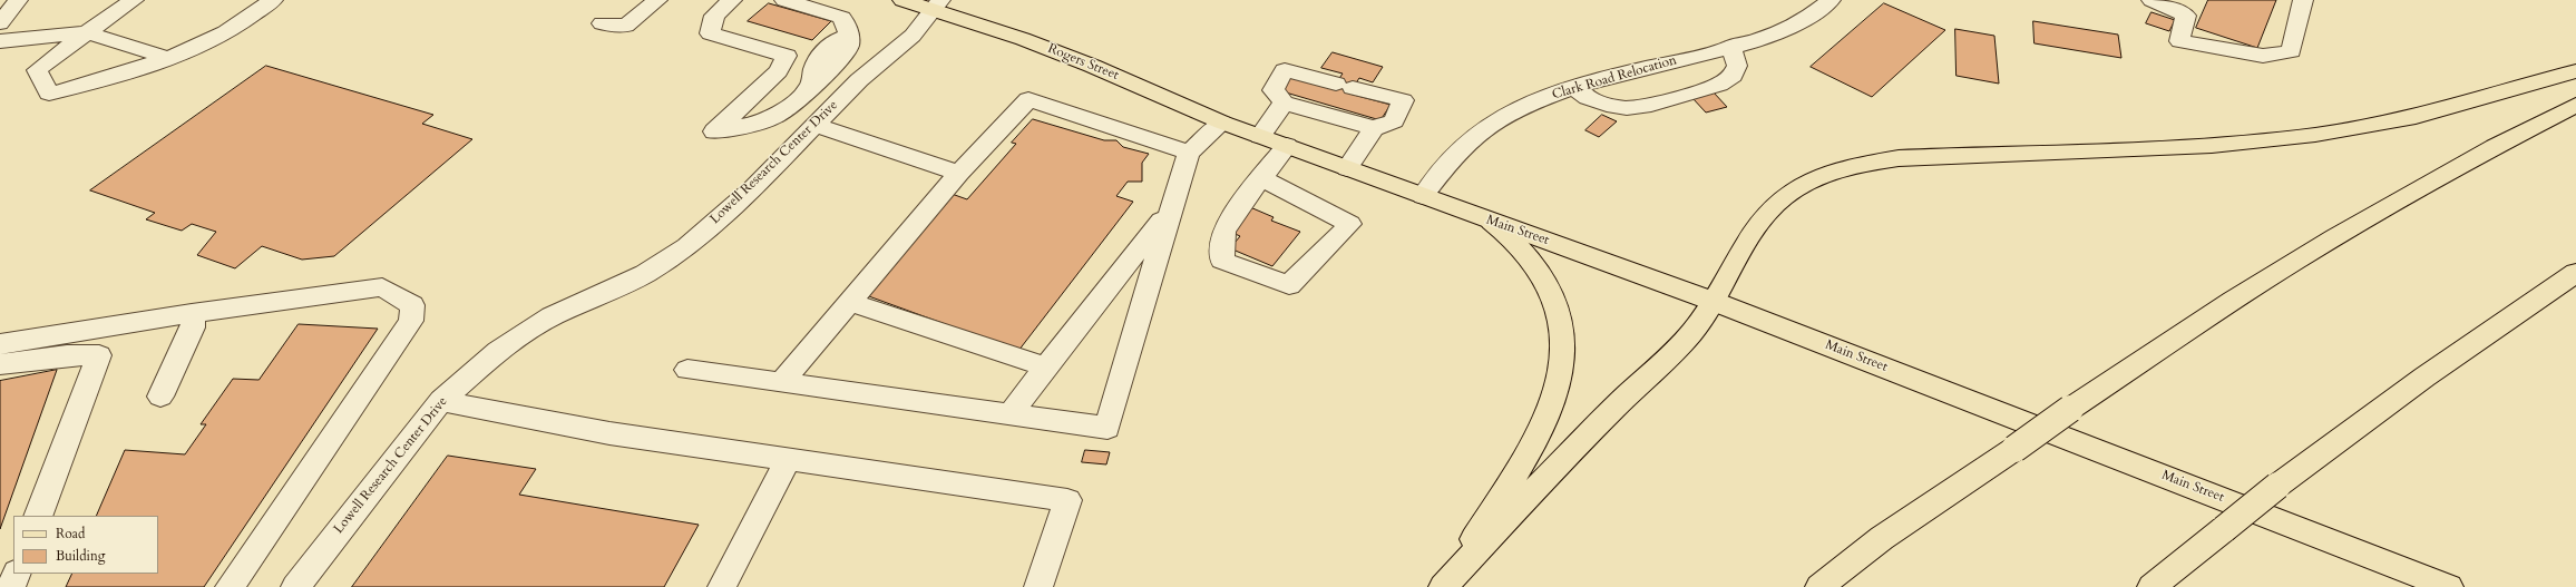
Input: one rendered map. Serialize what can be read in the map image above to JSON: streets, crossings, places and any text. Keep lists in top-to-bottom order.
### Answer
{
  "streets": {
    "main road": ["Rogers Street", "Main Street"],
    "street": ["Clark Road Relocation", "Lowell Research Center Drive"]
  },
  "crossings": [
    ["Rogers Street", "Lowell Research Center Drive"],
    ["Rogers Street", "Main Street"],
    ["Clark Road Relocation", "Main Street"]
  ],
  "legend": ["Road", "Building"]
}
